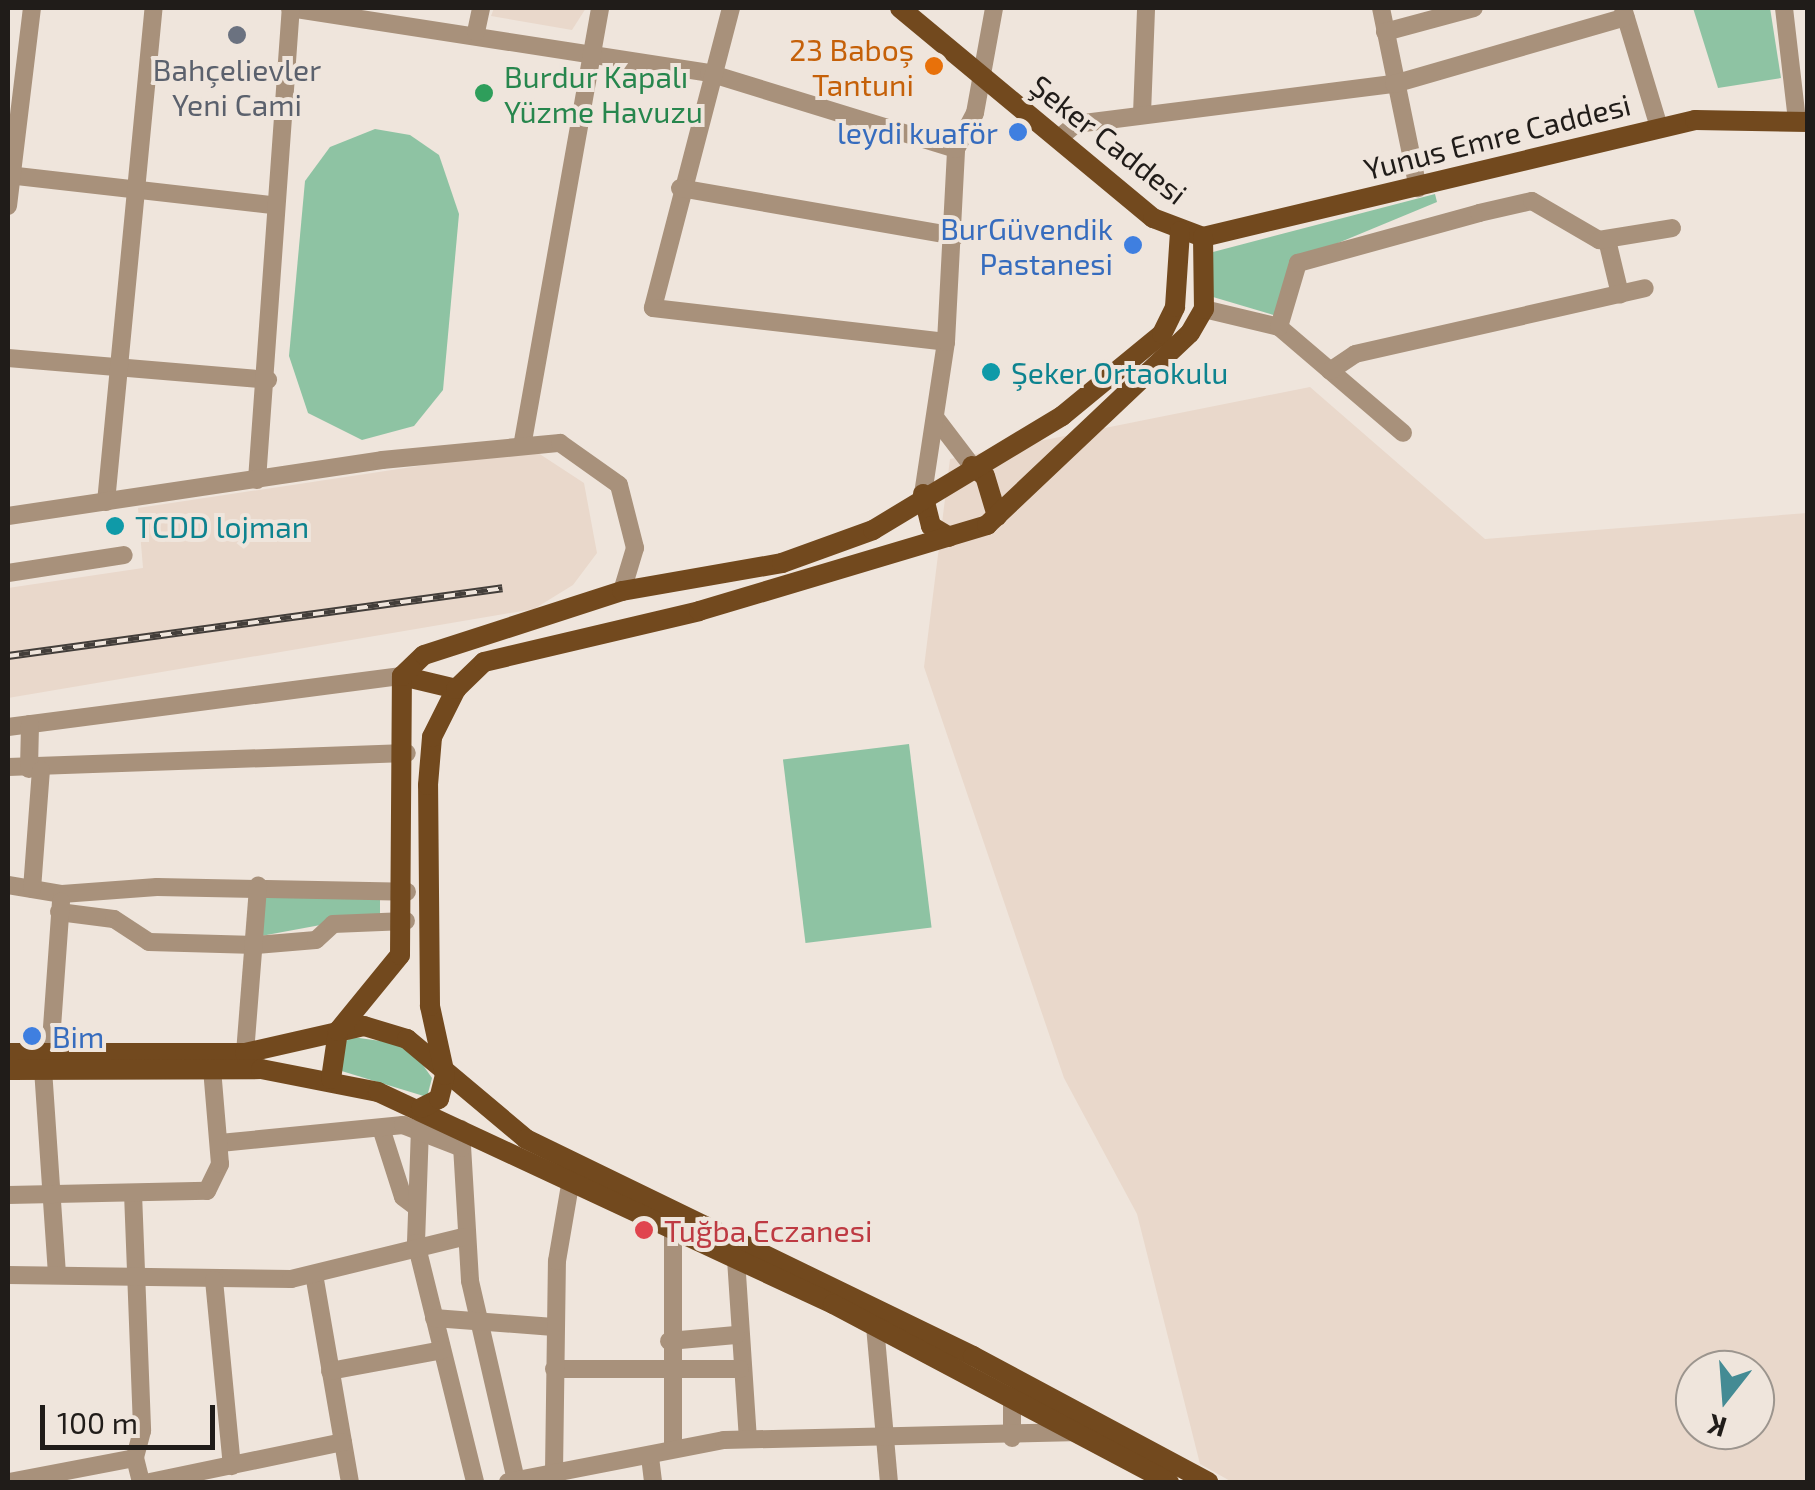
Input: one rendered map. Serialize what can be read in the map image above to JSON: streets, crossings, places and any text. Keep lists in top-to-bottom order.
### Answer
{
  "streets": {
    "main road": ["Yunus Emre Caddesi", "Şeker Caddesi"]
  },
  "crossings": [
    ["Yunus Emre Caddesi", "Şeker Caddesi"]
  ],
  "places": [
    "Bahçelievler Yeni Cami",
    "23 Baboş Tantuni",
    "Burdur Kapalı Yüzme Havuzu",
    "leydi kuaför",
    "BurGüvendik Pastanesi",
    "Şeker Ortaokulu",
    "TCDD lojman",
    "Bim",
    "Tuğba Eczanesi"
  ],
  "scale_bar": "100 m",
  "north": "bottom"
}
